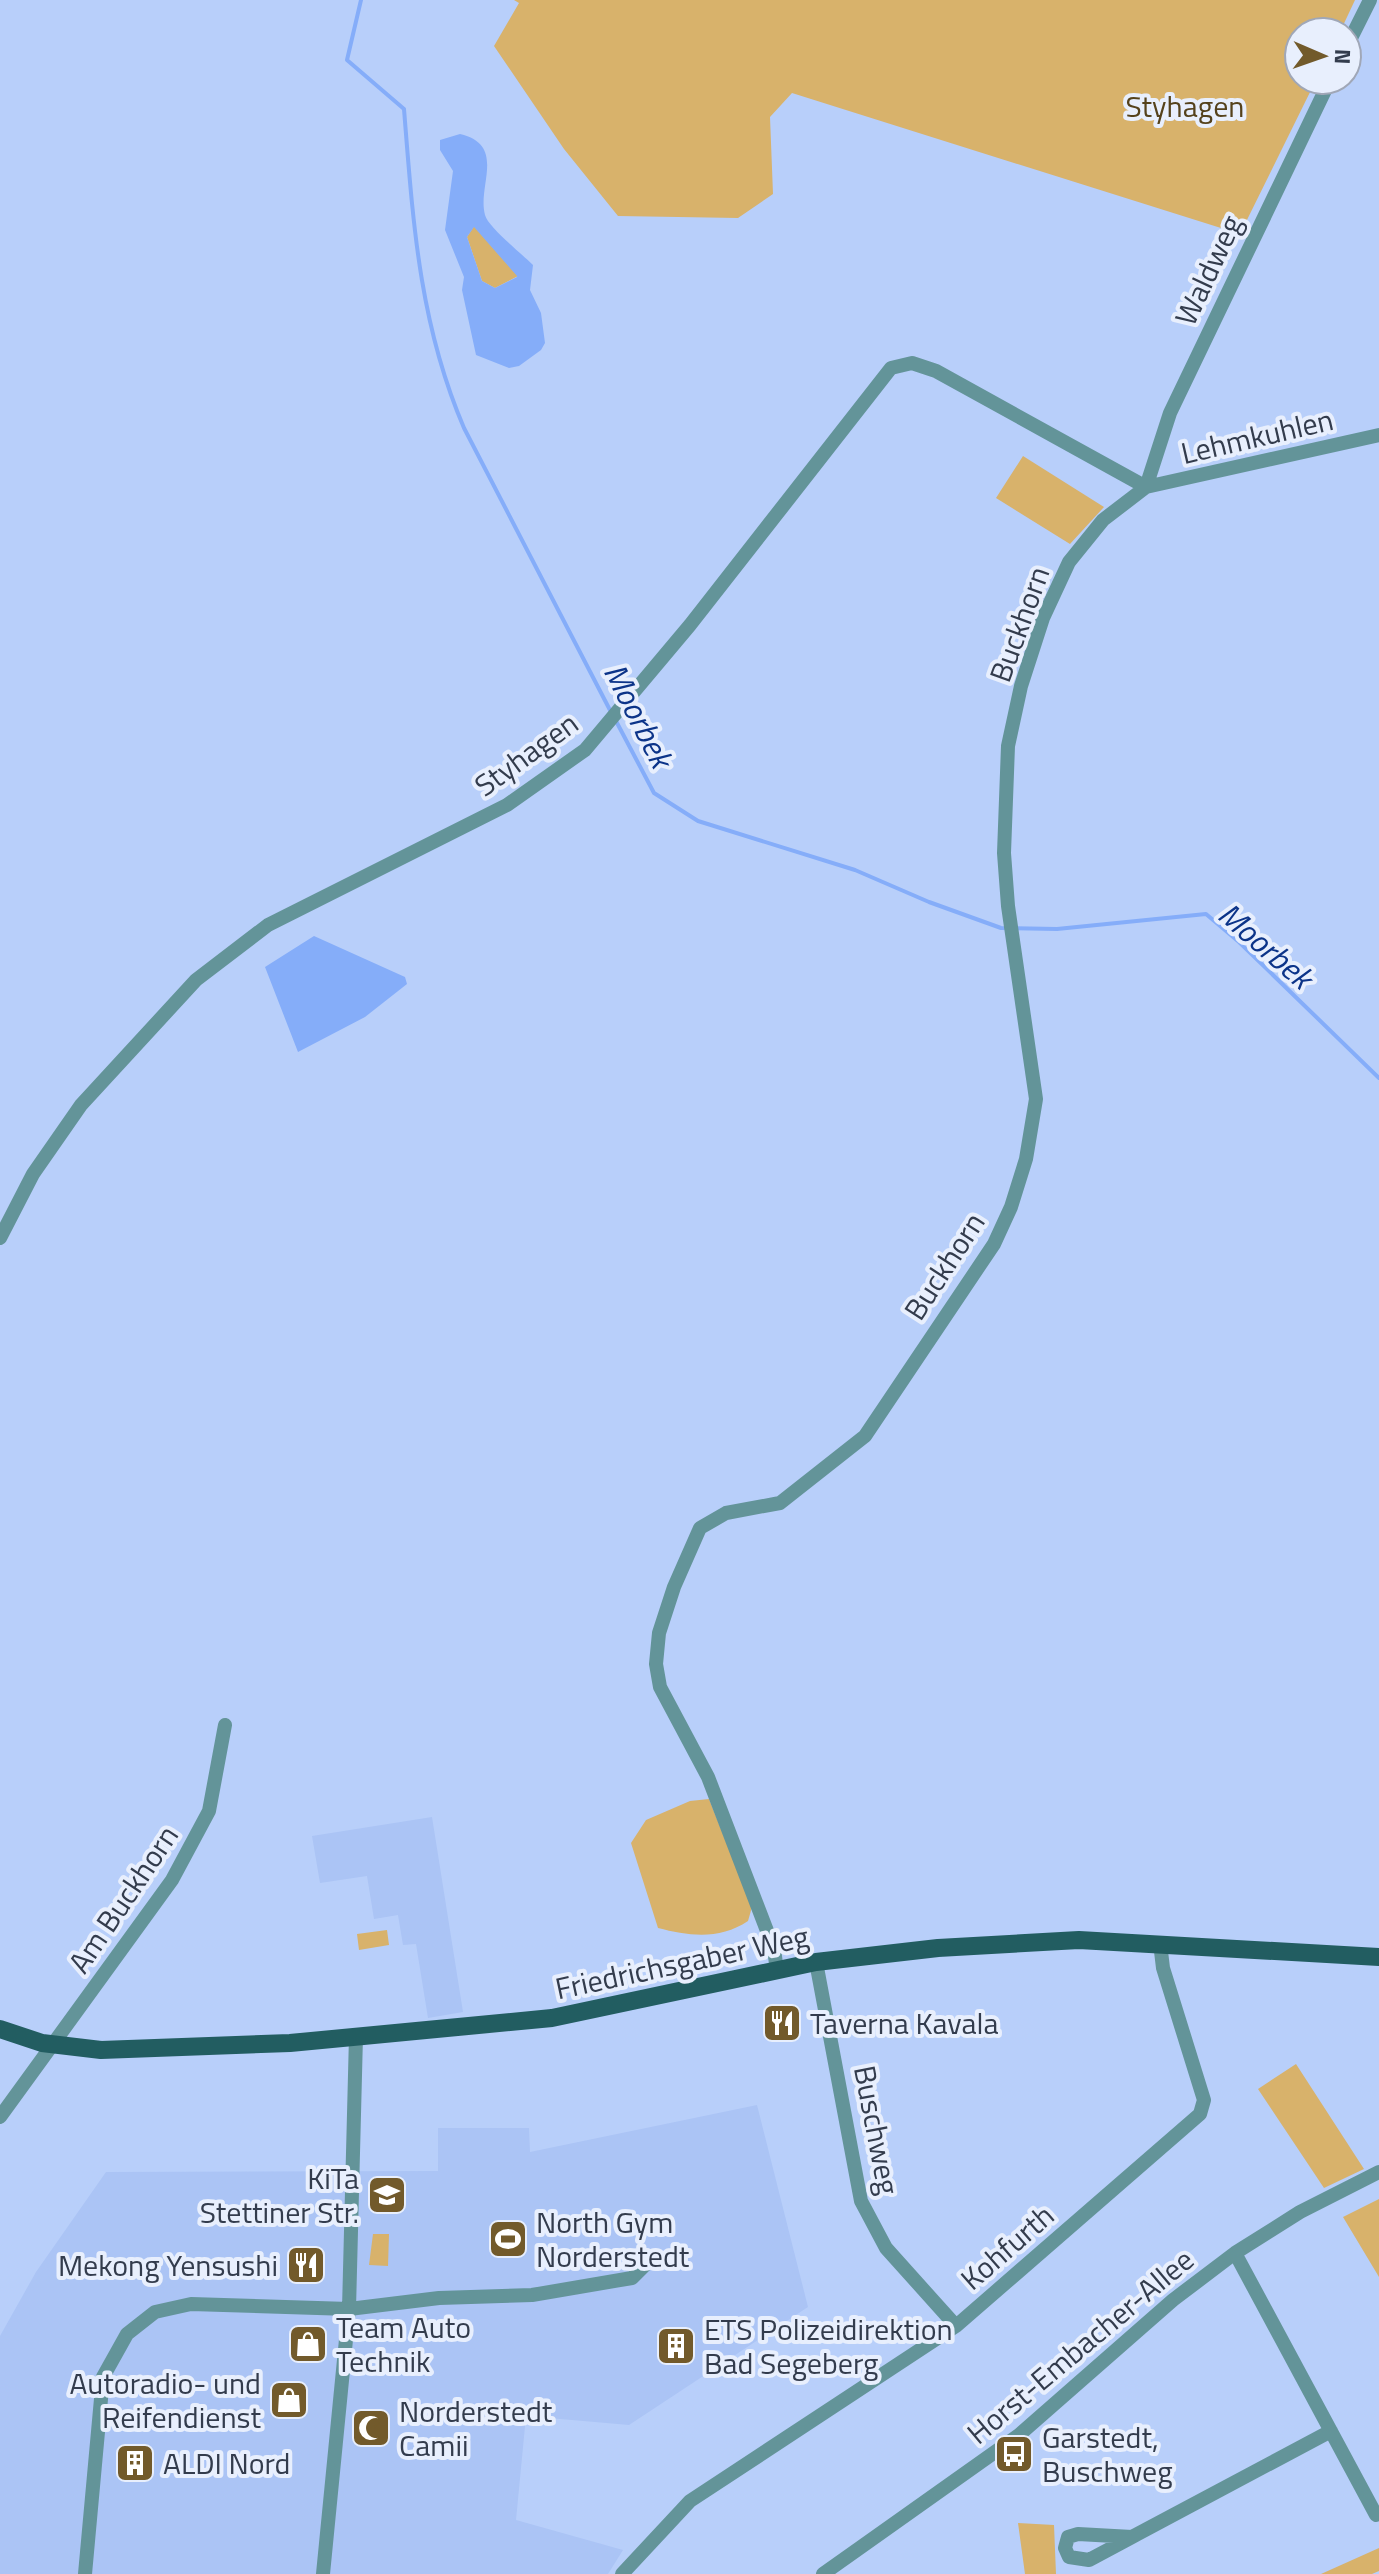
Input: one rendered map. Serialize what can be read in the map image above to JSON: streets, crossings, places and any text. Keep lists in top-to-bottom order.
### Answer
{
  "streets": {
    "main road": ["Friedrichsgaber Weg"],
    "street": [
      "Waldweg",
      "Lehmkuhlen",
      "Buckhorn",
      "Styhagen",
      "Am Buckhorn",
      "Buschweg",
      "Kohfurth",
      "Horst-Embacher-Allee"
    ]
  },
  "crossings": [
    ["Waldweg", "Lehmkuhlen"],
    ["Waldweg", "Buckhorn"],
    ["Waldweg", "Styhagen"],
    ["Lehmkuhlen", "Buckhorn"],
    ["Lehmkuhlen", "Styhagen"],
    ["Buckhorn", "Styhagen"],
    ["Buckhorn", "Friedrichsgaber Weg"],
    ["Am Buckhorn", "Friedrichsgaber Weg"],
    ["Friedrichsgaber Weg", "Buschweg"],
    ["Friedrichsgaber Weg", "Kohfurth"],
    ["Buschweg", "Kohfurth"]
  ],
  "water": ["Moorbek"],
  "parks": ["Styhagen"],
  "places": {
    "restaurant": ["Taverna Kavala", "Mekong Yensushi"],
    "school or university": ["KiTa Stettiner Str."],
    "sports": ["North Gym Norderstedt"],
    "shop": ["Team Auto Technik", "Autoradio- und Reifendienst"],
    "building": ["ETS Polizeidirektion Bad Segeberg", "ALDI Nord"],
    "mosque": ["Norderstedt Camii"],
    "bus stop": ["Garstedt, Buschweg"]
  },
  "north": "right"
}
